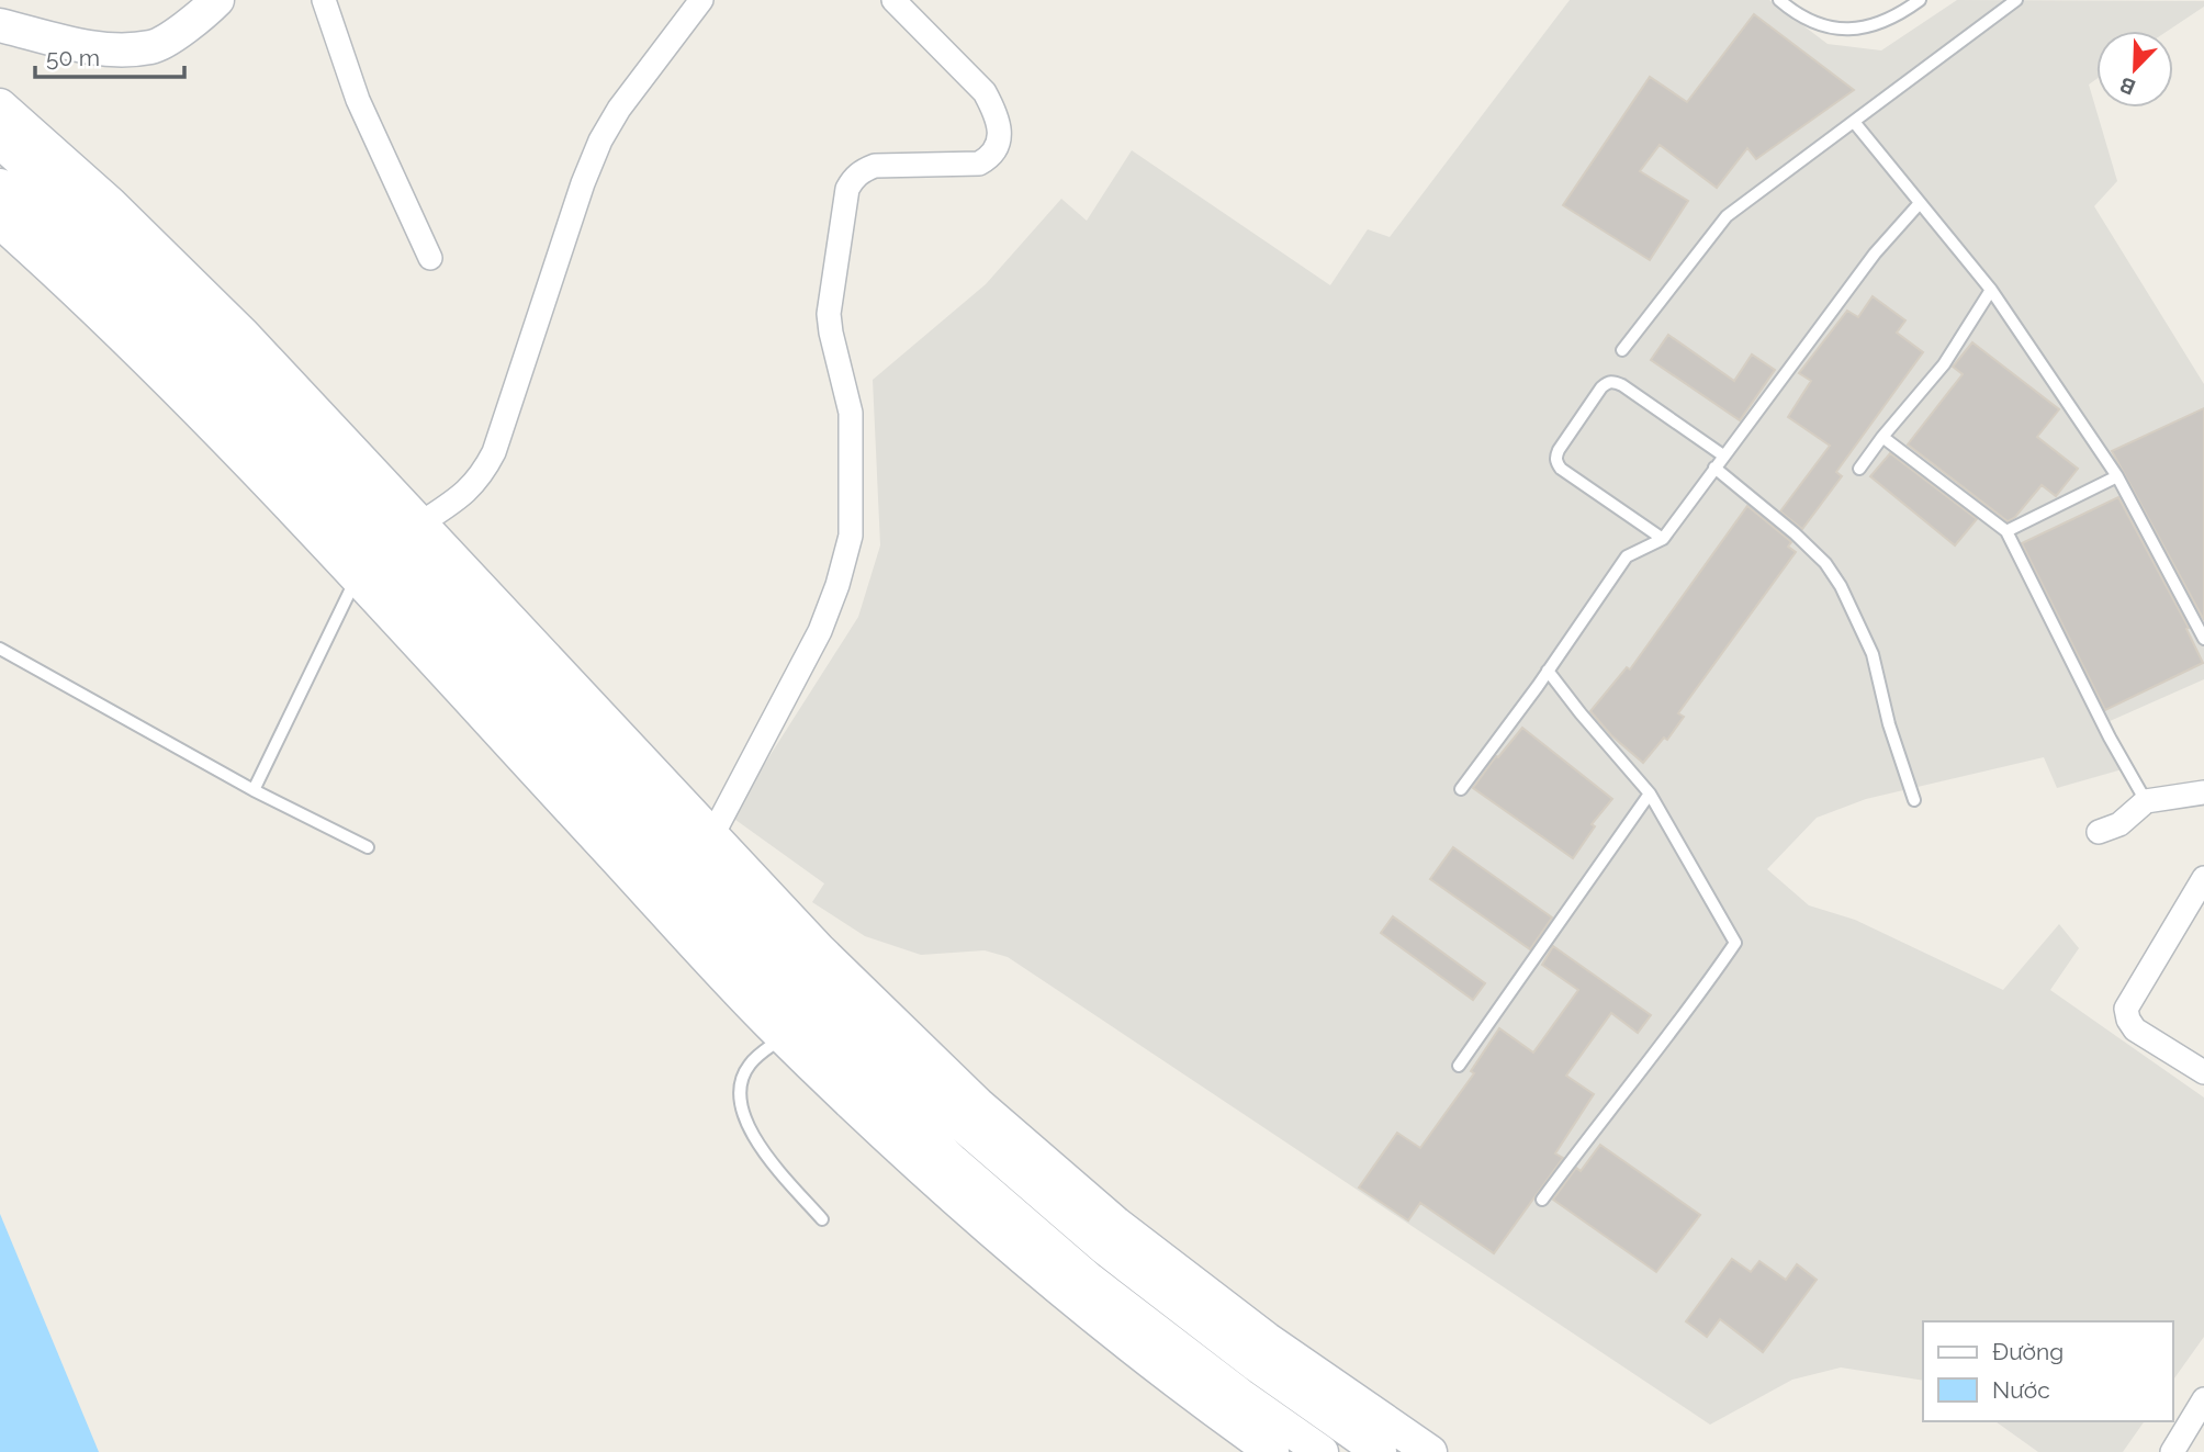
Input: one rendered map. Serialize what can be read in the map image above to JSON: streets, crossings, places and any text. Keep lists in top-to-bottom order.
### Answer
{
  "legend": ["Đường", "Nước"],
  "scale_bar": "50 m",
  "north": "bottom left"
}
